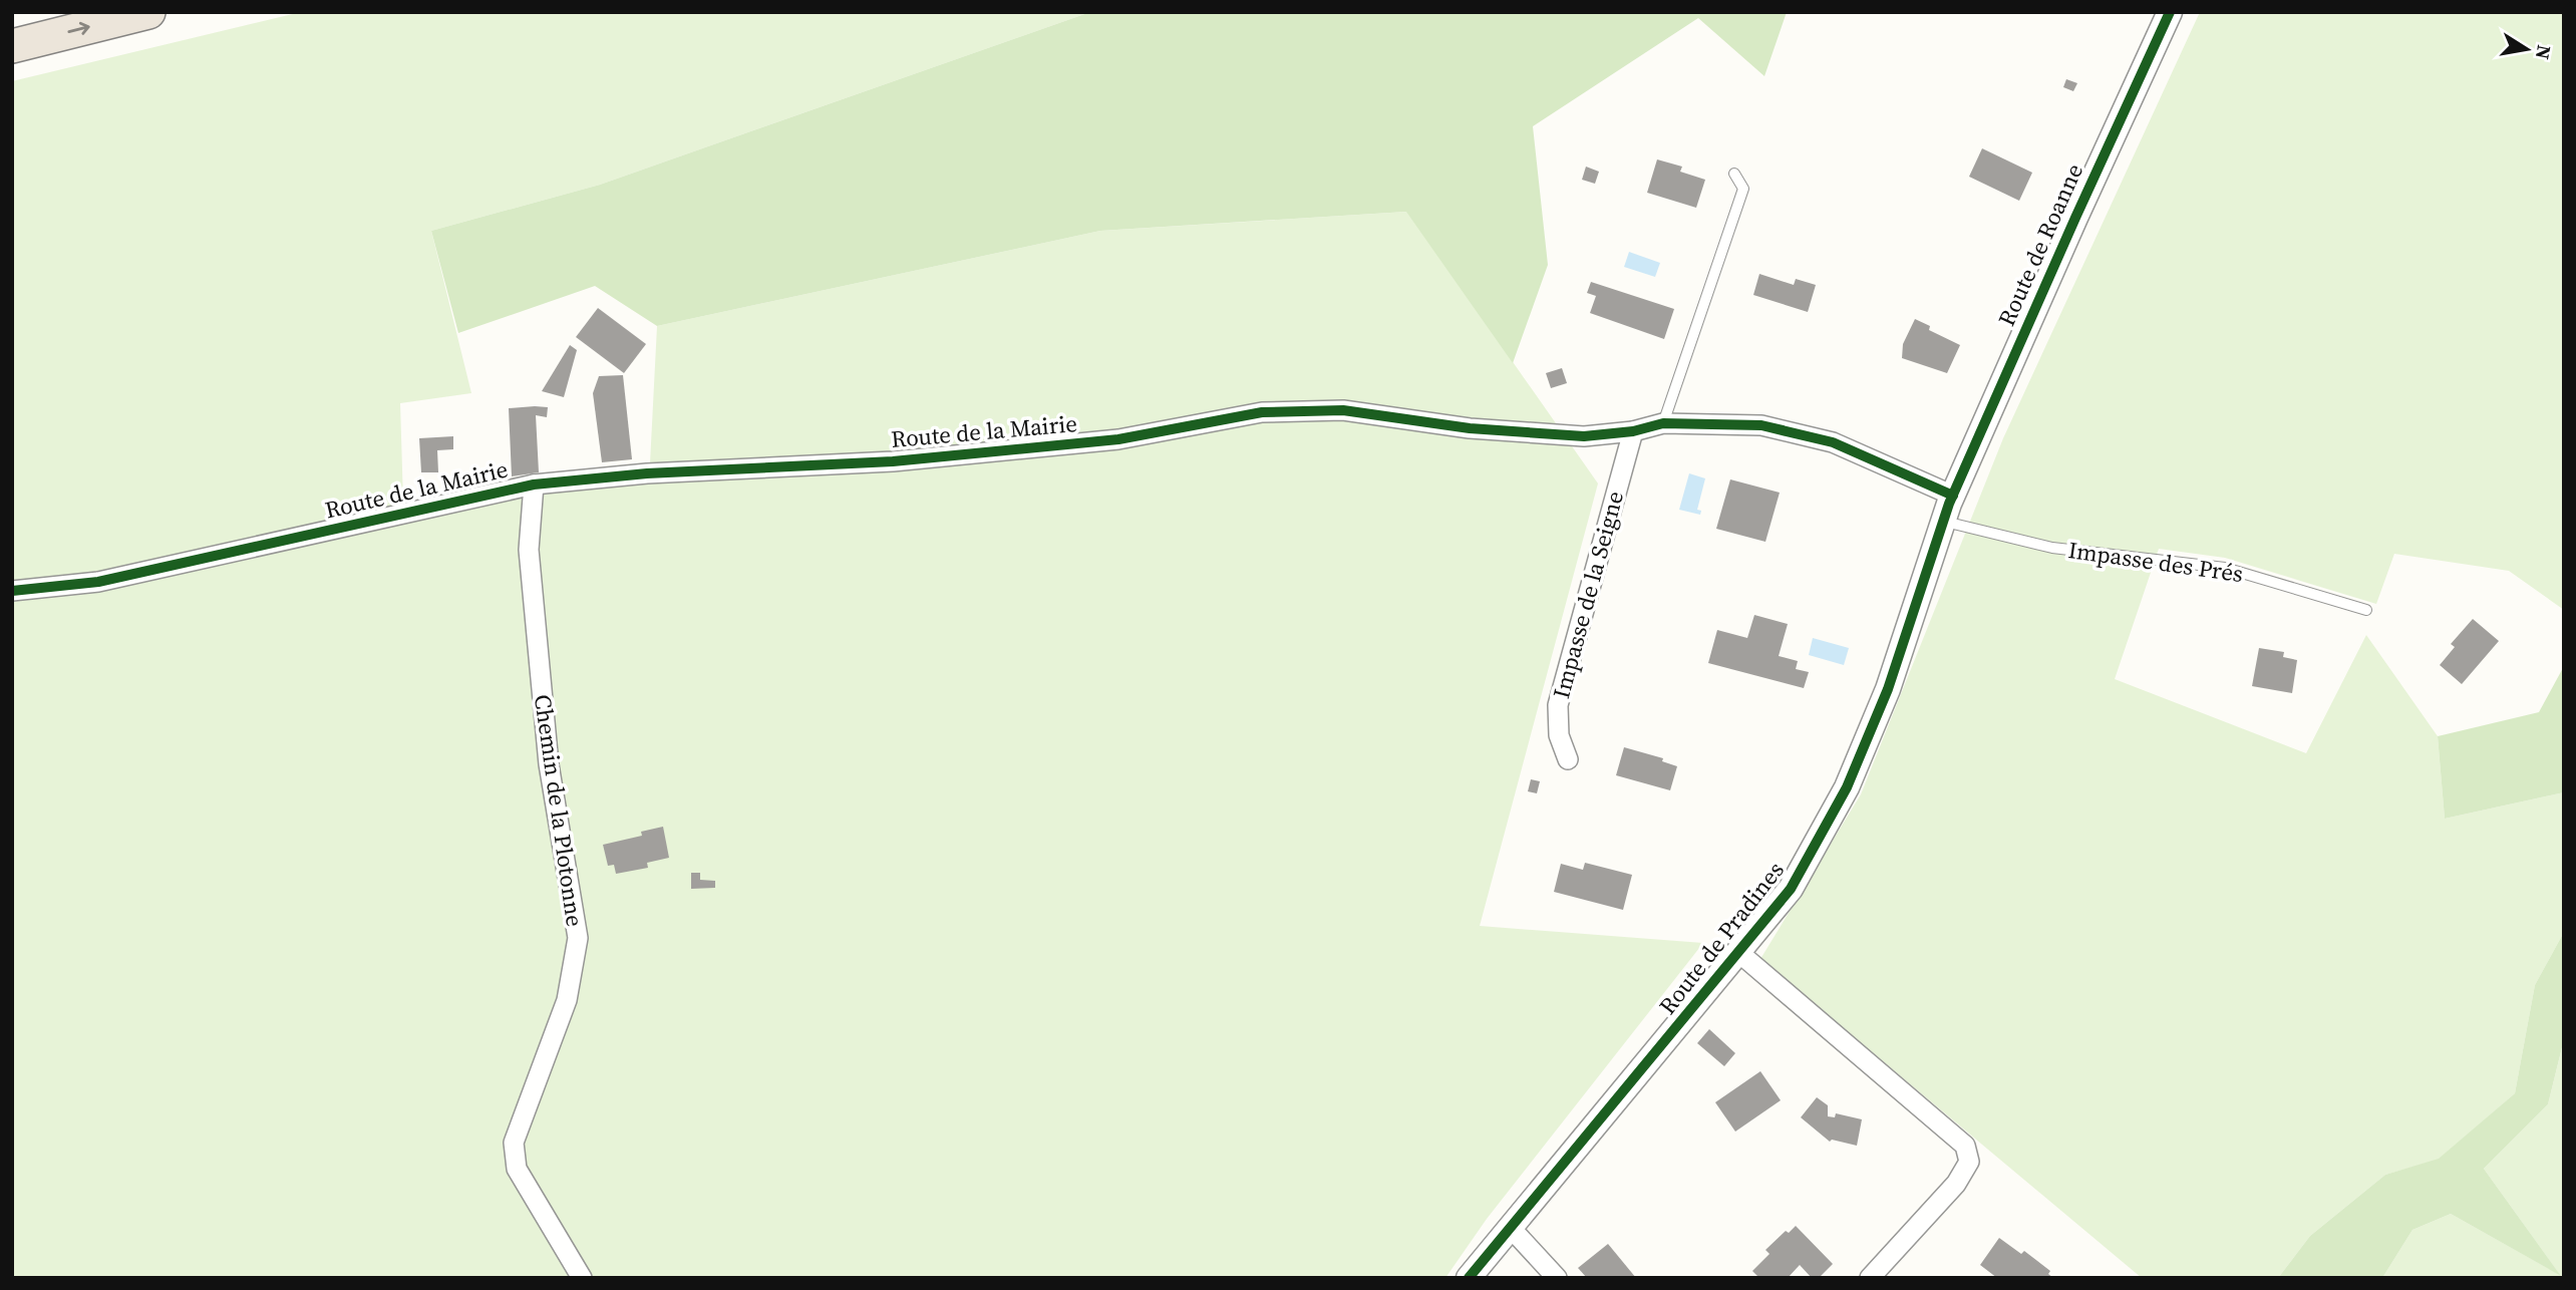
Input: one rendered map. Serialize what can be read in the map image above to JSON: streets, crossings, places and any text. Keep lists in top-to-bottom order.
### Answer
{
  "streets": {
    "street": [
      "Route de Roanne",
      "Route de la Mairie",
      "Impasse de la Seigne",
      "Chemin de la Plotonne",
      "Route de Pradines"
    ],
    "lane": ["Impasse des Prés"]
  },
  "crossings": [
    ["Route de Roanne", "Route de la Mairie"],
    ["Route de Roanne", "Route de Pradines"],
    ["Route de la Mairie", "Impasse de la Seigne"],
    ["Route de la Mairie", "Chemin de la Plotonne"],
    ["Route de la Mairie", "Route de Pradines"],
    ["Impasse des Prés", "Route de Pradines"]
  ],
  "north": "right"
}
